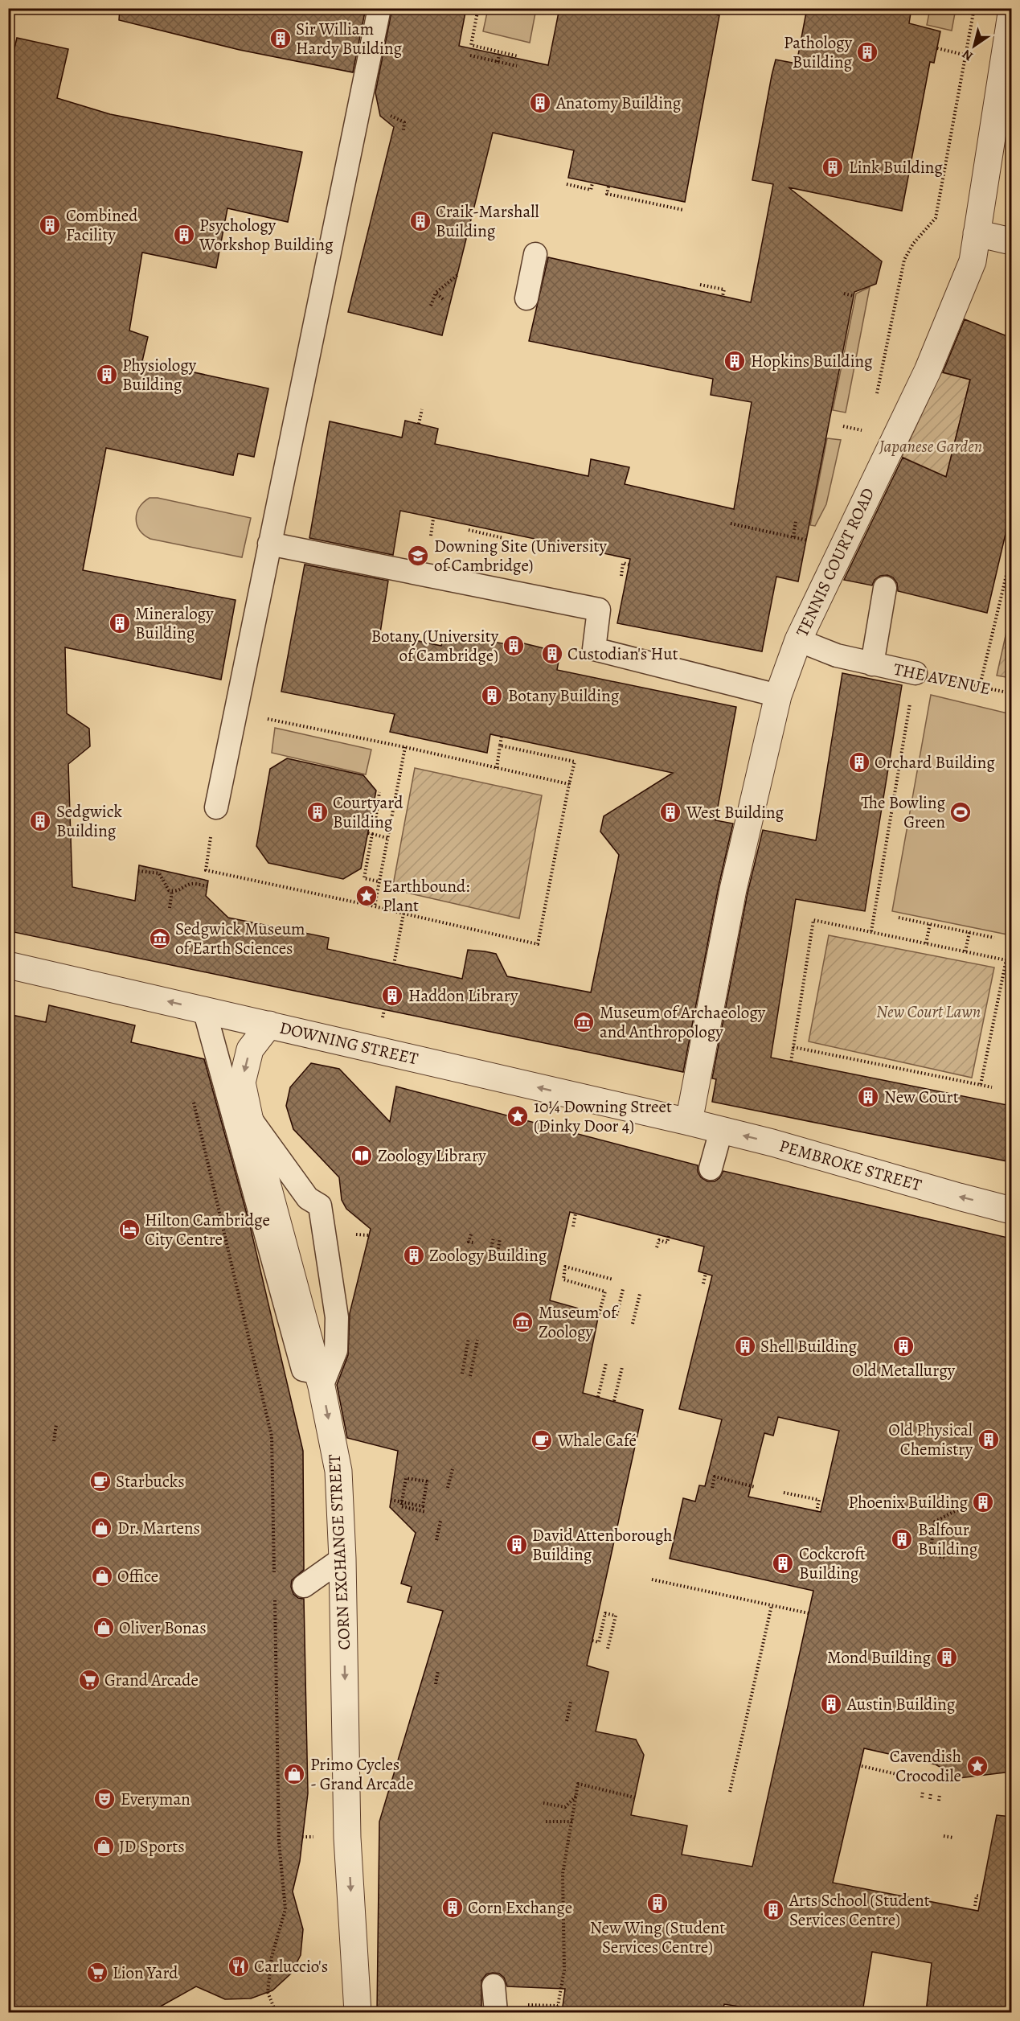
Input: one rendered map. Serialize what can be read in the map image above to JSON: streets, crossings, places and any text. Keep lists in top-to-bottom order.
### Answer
{
  "streets": {
    "street": [
      "TENNIS COURT ROAD",
      "DOWNING STREET",
      "PEMBROKE STREET",
      "CORN EXCHANGE STREET"
    ],
    "lane": ["THE AVENUE"]
  },
  "crossings": [
    ["TENNIS COURT ROAD", "THE AVENUE"],
    ["TENNIS COURT ROAD", "DOWNING STREET"],
    ["TENNIS COURT ROAD", "PEMBROKE STREET"],
    ["DOWNING STREET", "PEMBROKE STREET"],
    ["DOWNING STREET", "CORN EXCHANGE STREET"]
  ],
  "one_way": ["DOWNING STREET", "PEMBROKE STREET", "CORN EXCHANGE STREET"],
  "parks": ["Japanese Garden", "New Court Lawn"],
  "places": {
    "building": [
      "Sir William Hardy Building",
      "Pathology Building",
      "Anatomy Building",
      "Link Building",
      "Craik-Marshall Building",
      "Combined Facility",
      "Psychology Workshop Building",
      "Hopkins Building",
      "Physiology Building",
      "Mineralogy Building",
      "Botany (University of Cambridge)",
      "Custodian's Hut",
      "Botany Building",
      "Orchard Building",
      "Courtyard Building",
      "West Building",
      "Sedgwick Building",
      "Haddon Library",
      "New Court",
      "Zoology Building",
      "Shell Building",
      "Old Metallurgy",
      "Old Physical Chemistry",
      "Phoenix Building",
      "Balfour Building",
      "David Attenborough Building",
      "Cockcroft Building",
      "Mond Building",
      "Austin Building",
      "New Wing (Student Services Centre)",
      "Corn Exchange",
      "Arts School (Student Services Centre)"
    ],
    "school or university": ["Downing Site (University of Cambridge)"],
    "sports": ["The Bowling Green"],
    "place": ["Earthbound: Plant", "10¼ Downing Street (Dinky Door 4)", "Cavendish Crocodile"],
    "museum": ["Sedgwick Museum of Earth Sciences", "Museum of Archaeology and Anthropology", "Museum of Zoology"],
    "library": ["Zoology Library"],
    "hotel": ["Hilton Cambridge City Centre"],
    "cafe": ["Whale Café", "Starbucks"],
    "shop": [
      "Dr. Martens",
      "Office",
      "Oliver Bonas",
      "Primo Cycles - Grand Arcade",
      "JD Sports"
    ],
    "supermarket": ["Grand Arcade", "Lion Yard"],
    "theatre": ["Everyman"],
    "restaurant": ["Carluccio's"]
  },
  "north": "bottom left"
}
